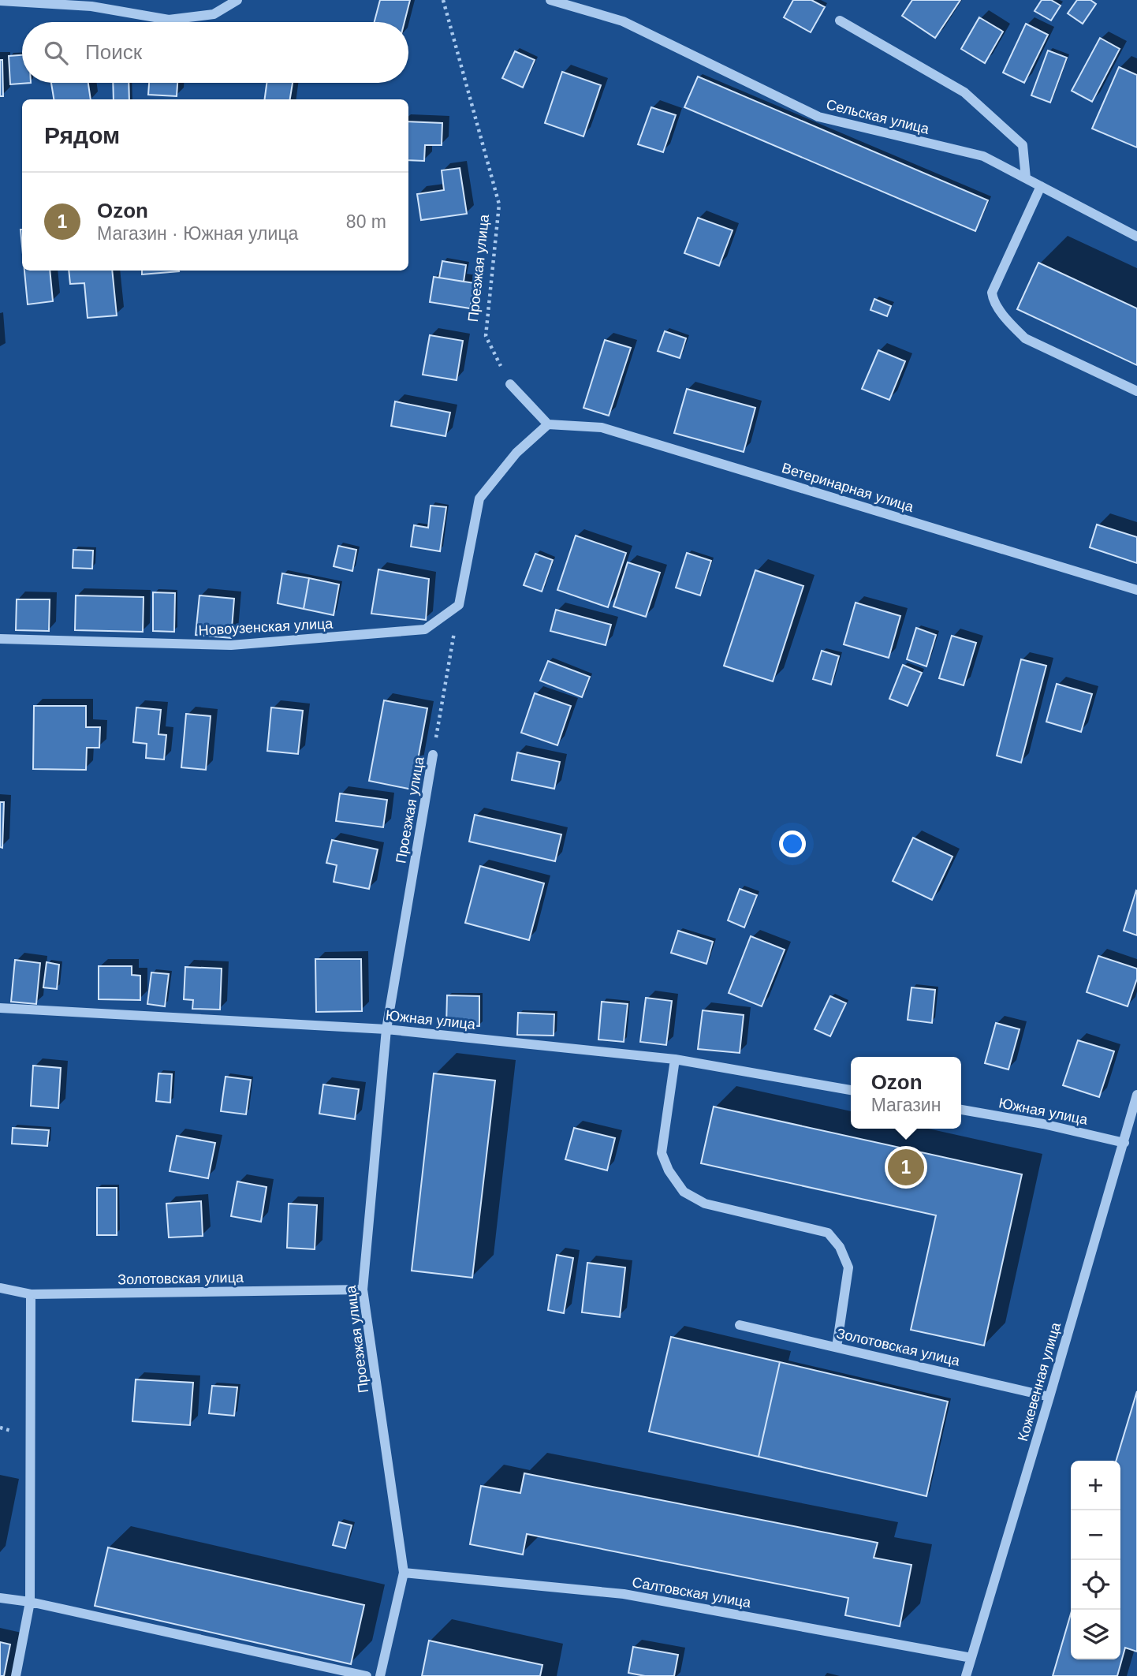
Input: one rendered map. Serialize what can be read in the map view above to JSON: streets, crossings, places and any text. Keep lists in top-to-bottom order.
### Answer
{
  "streets": {
    "street": [
      "Сельская улица",
      "Проезжая улица",
      "Ветеринарная улица",
      "Новоузенская улица",
      "Южная улица",
      "Золотовская улица",
      "Кожевенная улица",
      "Салтовская улица"
    ]
  },
  "crossings": [
    ["Проезжая улица", "Новоузенская улица"],
    ["Проезжая улица", "Южная улица"],
    ["Проезжая улица", "Золотовская улица"],
    ["Проезжая улица", "Салтовская улица"],
    ["Южная улица", "Кожевенная улица"],
    ["Золотовская улица", "Кожевенная улица"],
    ["Кожевенная улица", "Салтовская улица"]
  ],
  "page": {
    "search": "Поиск",
    "heading": "Рядом",
    "list": [
      {
        "mark": "1",
        "name": "Ozon",
        "note": "Магазин · Южная улица",
        "value": "80 m"
      }
    ],
    "popup": ["Ozon", "Магазин"],
    "pins": "1",
    "map_buttons": ["+", "−"]
  }
}
